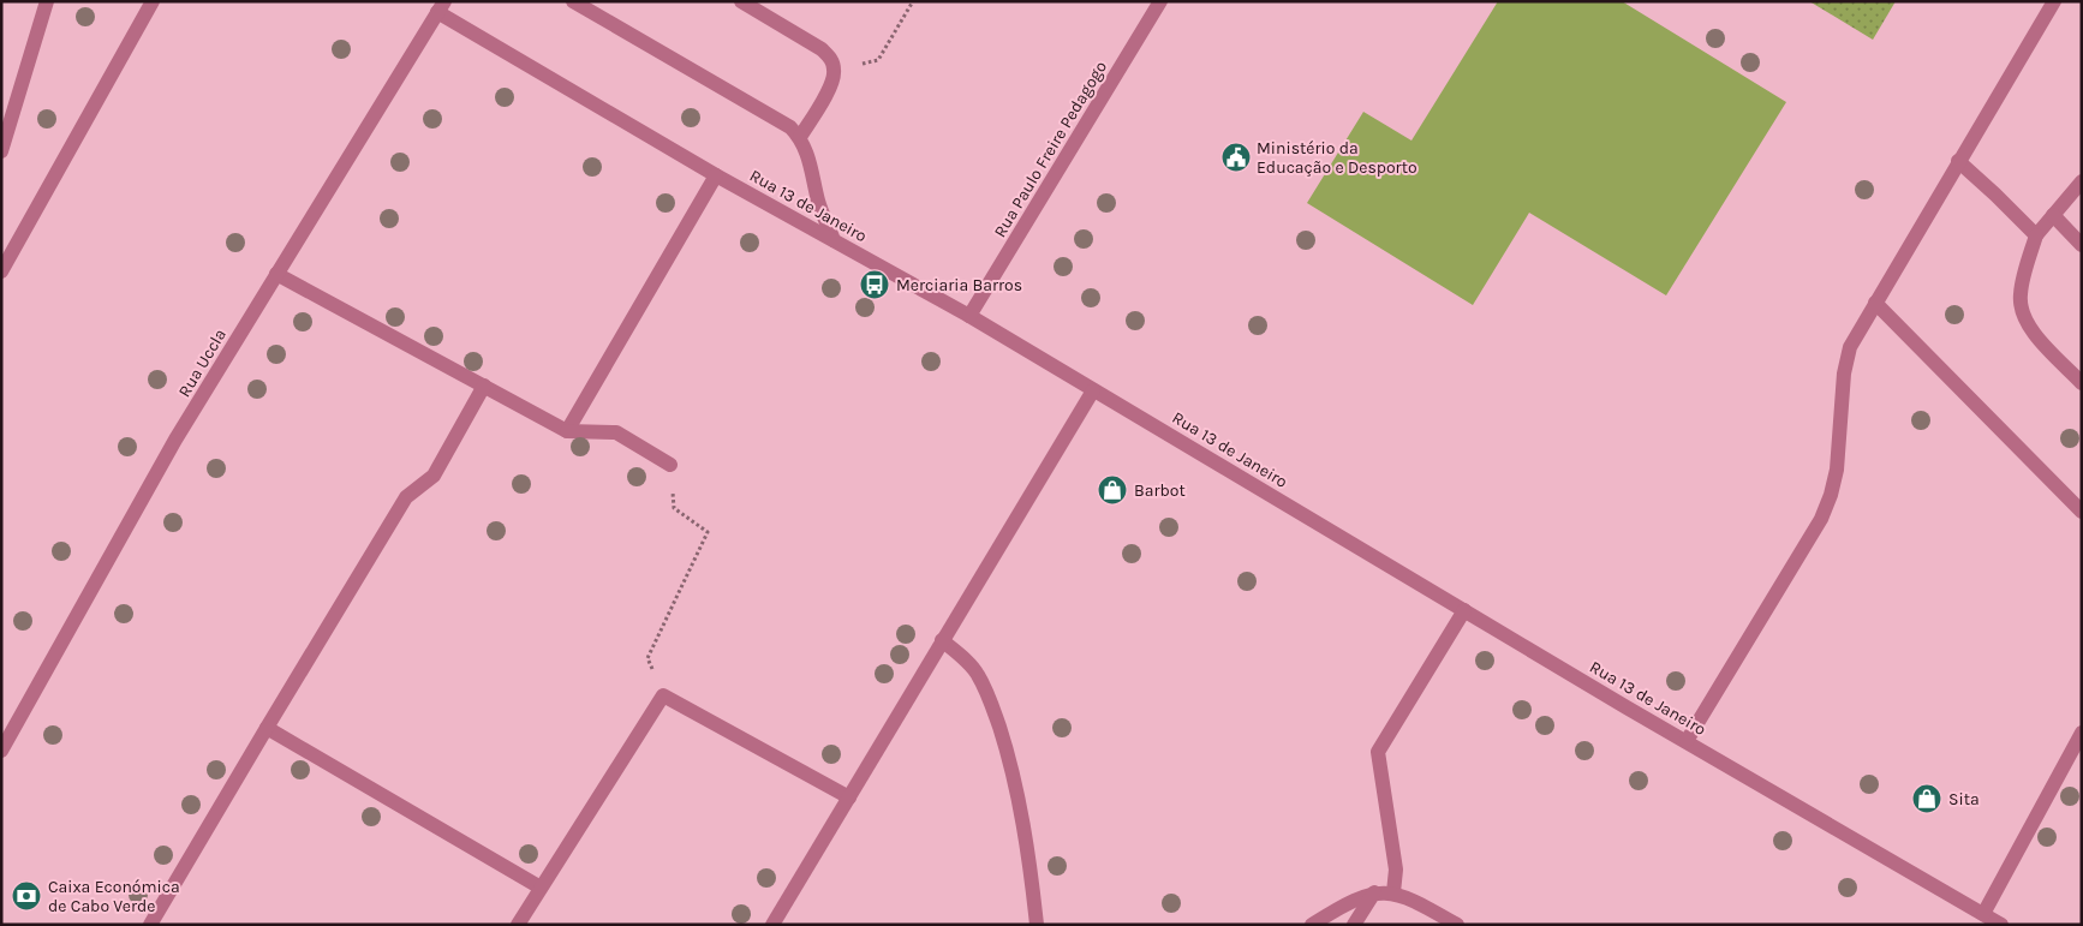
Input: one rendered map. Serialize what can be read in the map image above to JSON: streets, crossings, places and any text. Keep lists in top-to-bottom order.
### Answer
{
  "streets": {
    "street": ["Rua Paulo Freire Pedagogo", "Rua 13 de Janeiro", "Rua Uccla"]
  },
  "crossings": [
    ["Rua Paulo Freire Pedagogo", "Rua 13 de Janeiro"],
    ["Rua 13 de Janeiro", "Rua Uccla"]
  ],
  "places": {
    "public building": ["Ministério da Educação e Desporto"],
    "bus stop": ["Merciaria Barros"],
    "shop": ["Barbot", "Sita"],
    "bank": ["Caixa Económica de Cabo Verde"]
  }
}
